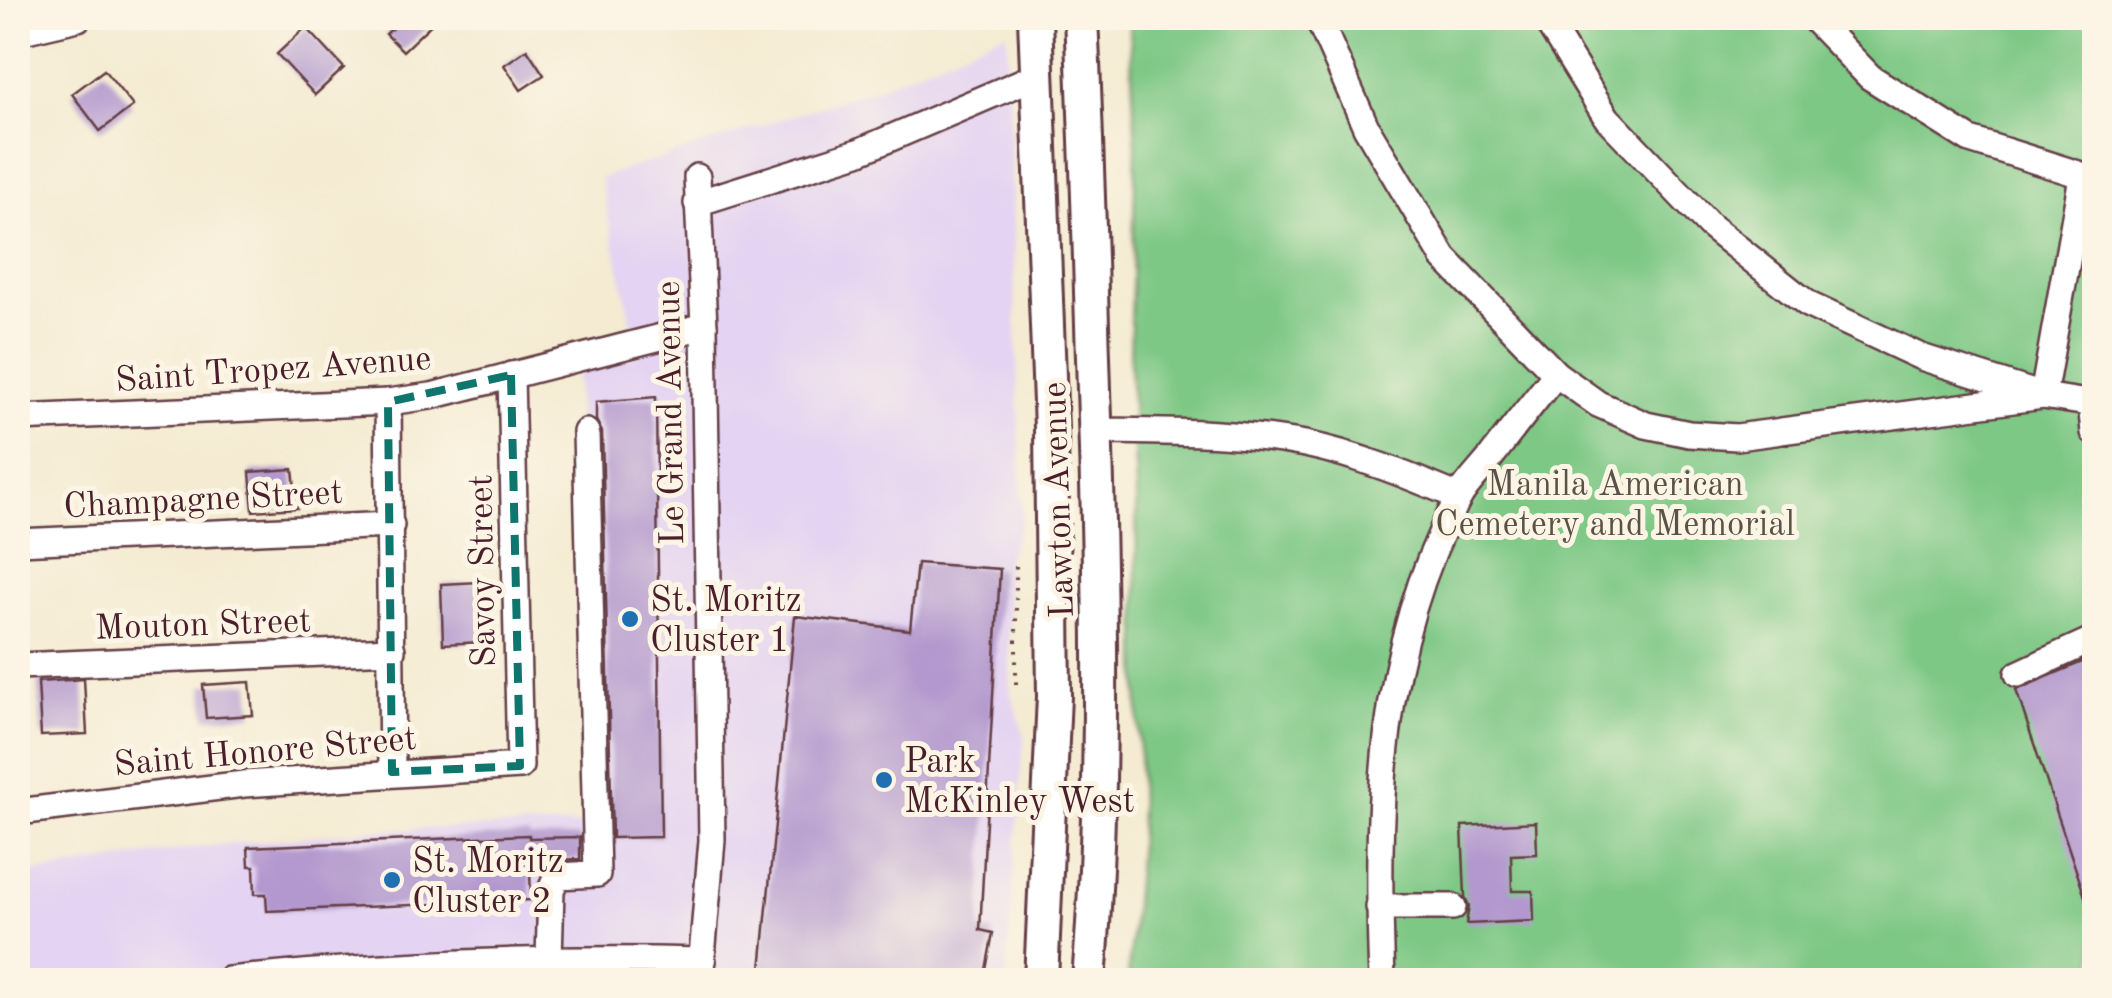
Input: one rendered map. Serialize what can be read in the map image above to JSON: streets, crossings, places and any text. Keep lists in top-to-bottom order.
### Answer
{
  "streets": {
    "main road": ["Lawton Avenue"],
    "street": [
      "Saint Tropez Avenue",
      "Le Grand Avenue",
      "Champagne Street",
      "Savoy Street",
      "Mouton Street",
      "Saint Honore Street"
    ]
  },
  "crossings": [
    ["Saint Tropez Avenue", "Le Grand Avenue"],
    ["Saint Tropez Avenue", "Savoy Street"],
    ["Le Grand Avenue", "Lawton Avenue"],
    ["Savoy Street", "Saint Honore Street"]
  ],
  "parks": ["Manila American Cemetery and Memorial"],
  "places": ["St. Moritz Cluster 1", "Park McKinley West", "St. Moritz Cluster 2"]
}
